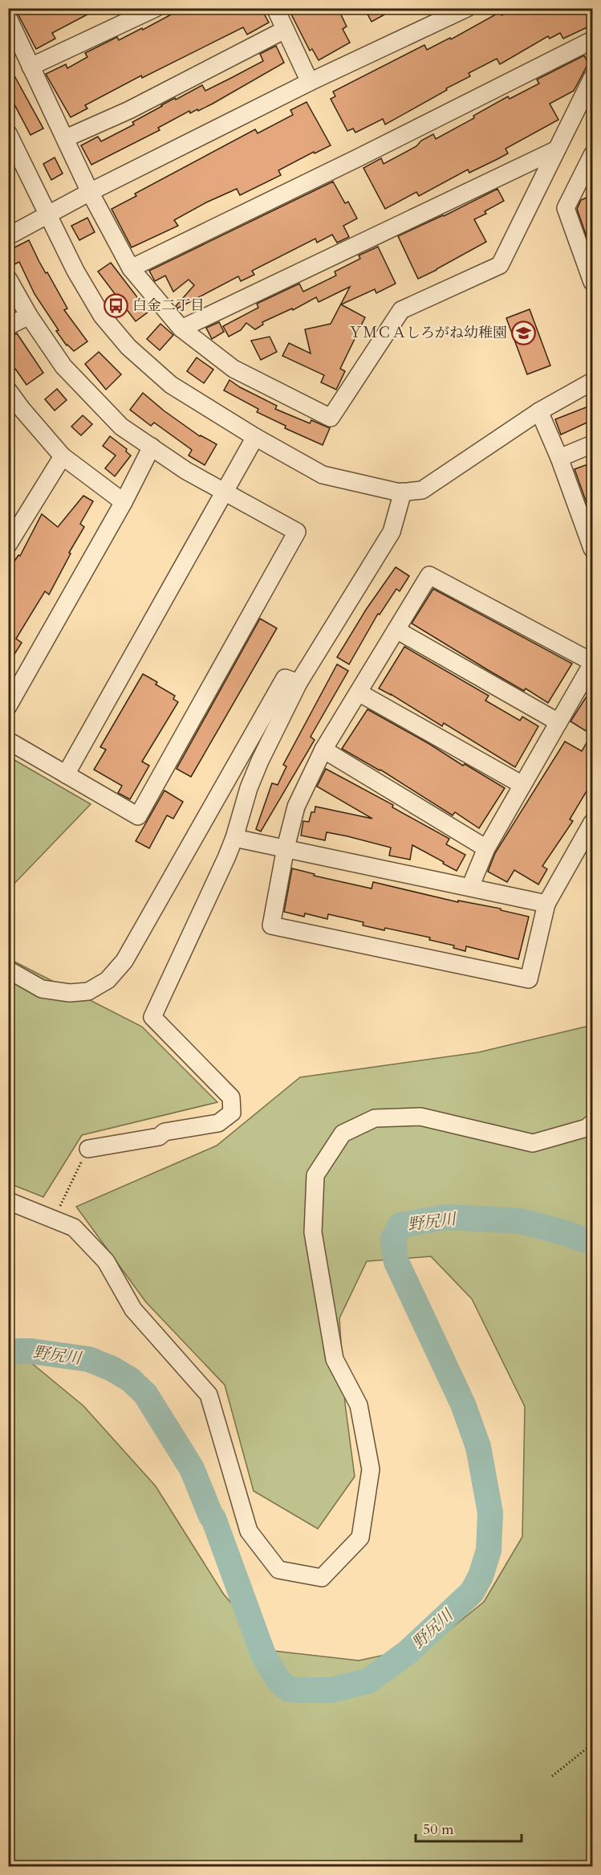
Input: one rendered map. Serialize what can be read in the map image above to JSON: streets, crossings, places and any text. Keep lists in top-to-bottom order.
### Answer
{
  "water": ["野尻川"],
  "places": {
    "bus stop": ["白金二丁目"],
    "school or university": ["ＹＭＣＡしろがね幼稚園"]
  },
  "scale_bar": "50 m"
}
